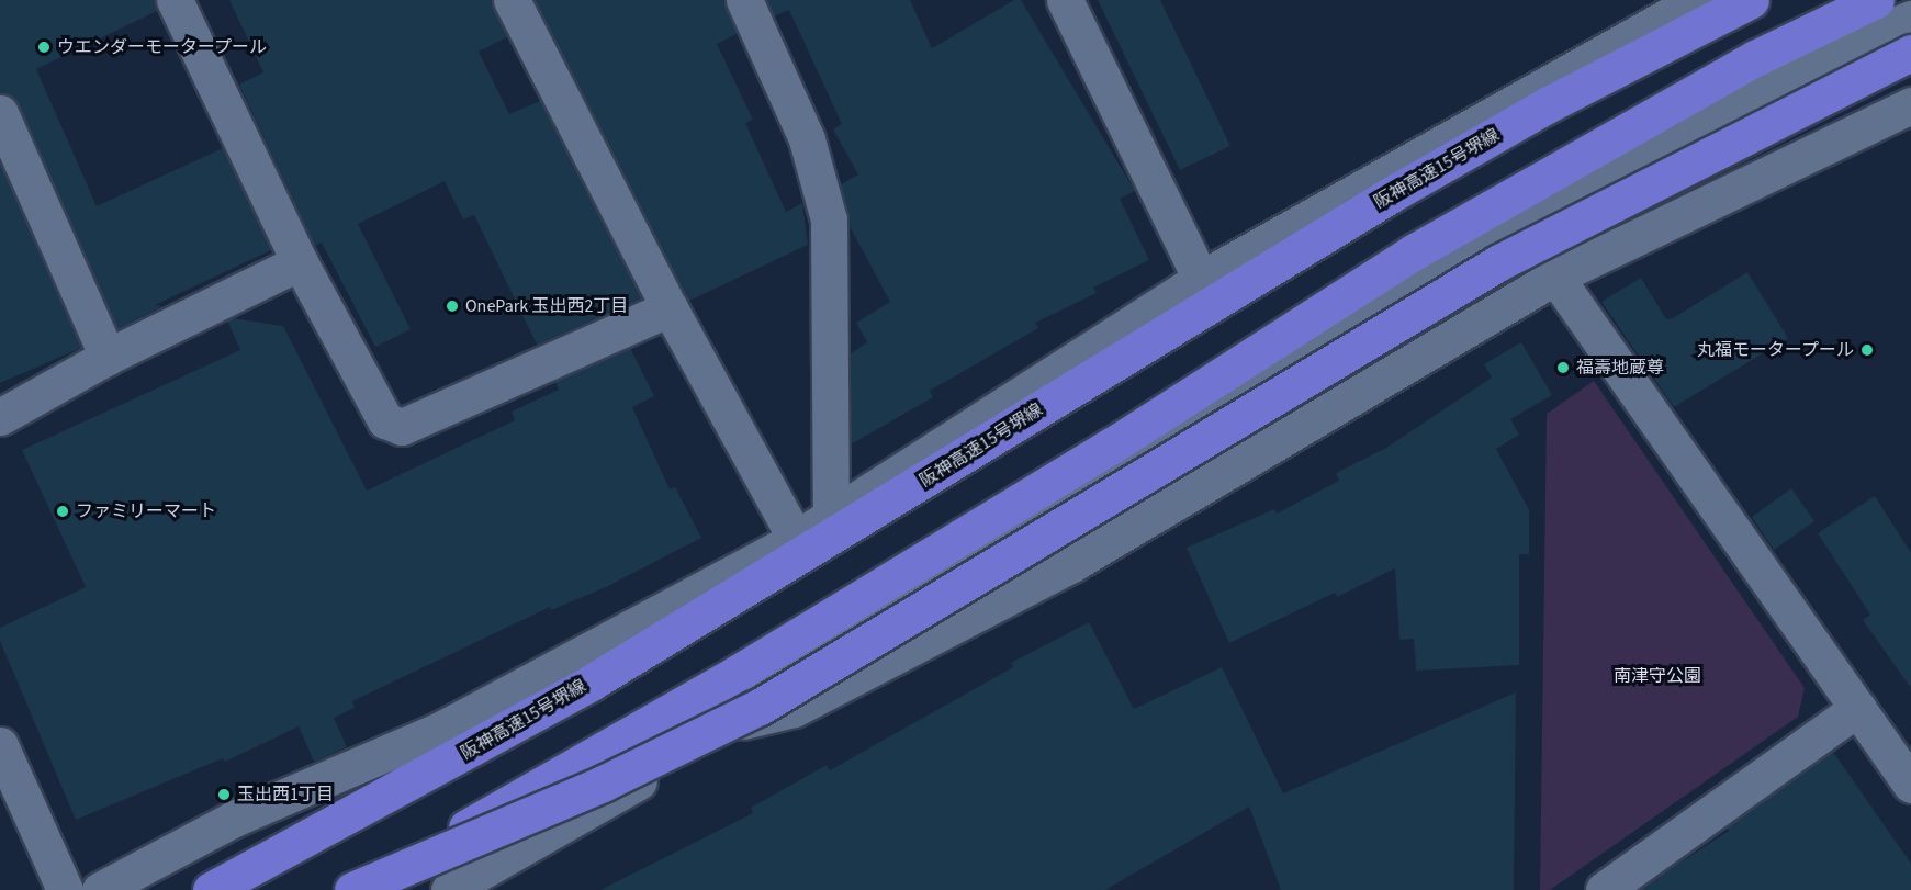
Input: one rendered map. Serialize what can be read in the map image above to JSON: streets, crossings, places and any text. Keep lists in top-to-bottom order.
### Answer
{
  "streets": {
    "highway": ["阪神高速15号堺線"]
  },
  "parks": ["南津守公園"],
  "places": [
    "ウエンダーモータープール",
    "OnePark 玉出西2丁目",
    "丸福モータープール",
    "福壽地蔵尊",
    "ファミリーマート",
    "玉出西1丁目"
  ]
}
